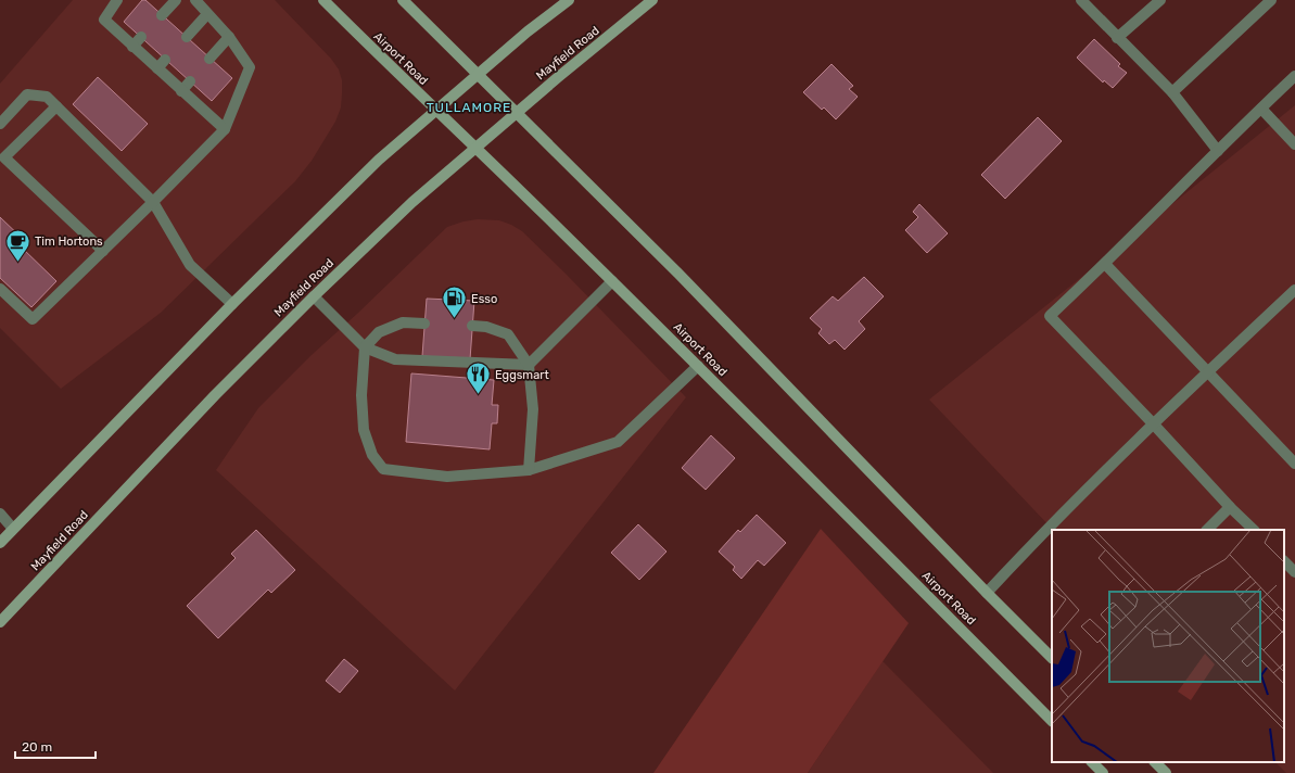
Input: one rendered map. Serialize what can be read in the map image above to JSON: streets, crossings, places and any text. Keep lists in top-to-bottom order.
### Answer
{
  "streets": {
    "main road": ["Mayfield Road", "Airport Road"]
  },
  "crossings": [
    ["Mayfield Road", "Airport Road"]
  ],
  "districts": ["TULLAMORE"],
  "places": {
    "cafe": ["Tim Hortons"],
    "fuel station": ["Esso"],
    "restaurant": ["Eggsmart"]
  },
  "scale_bar": "20 m"
}
